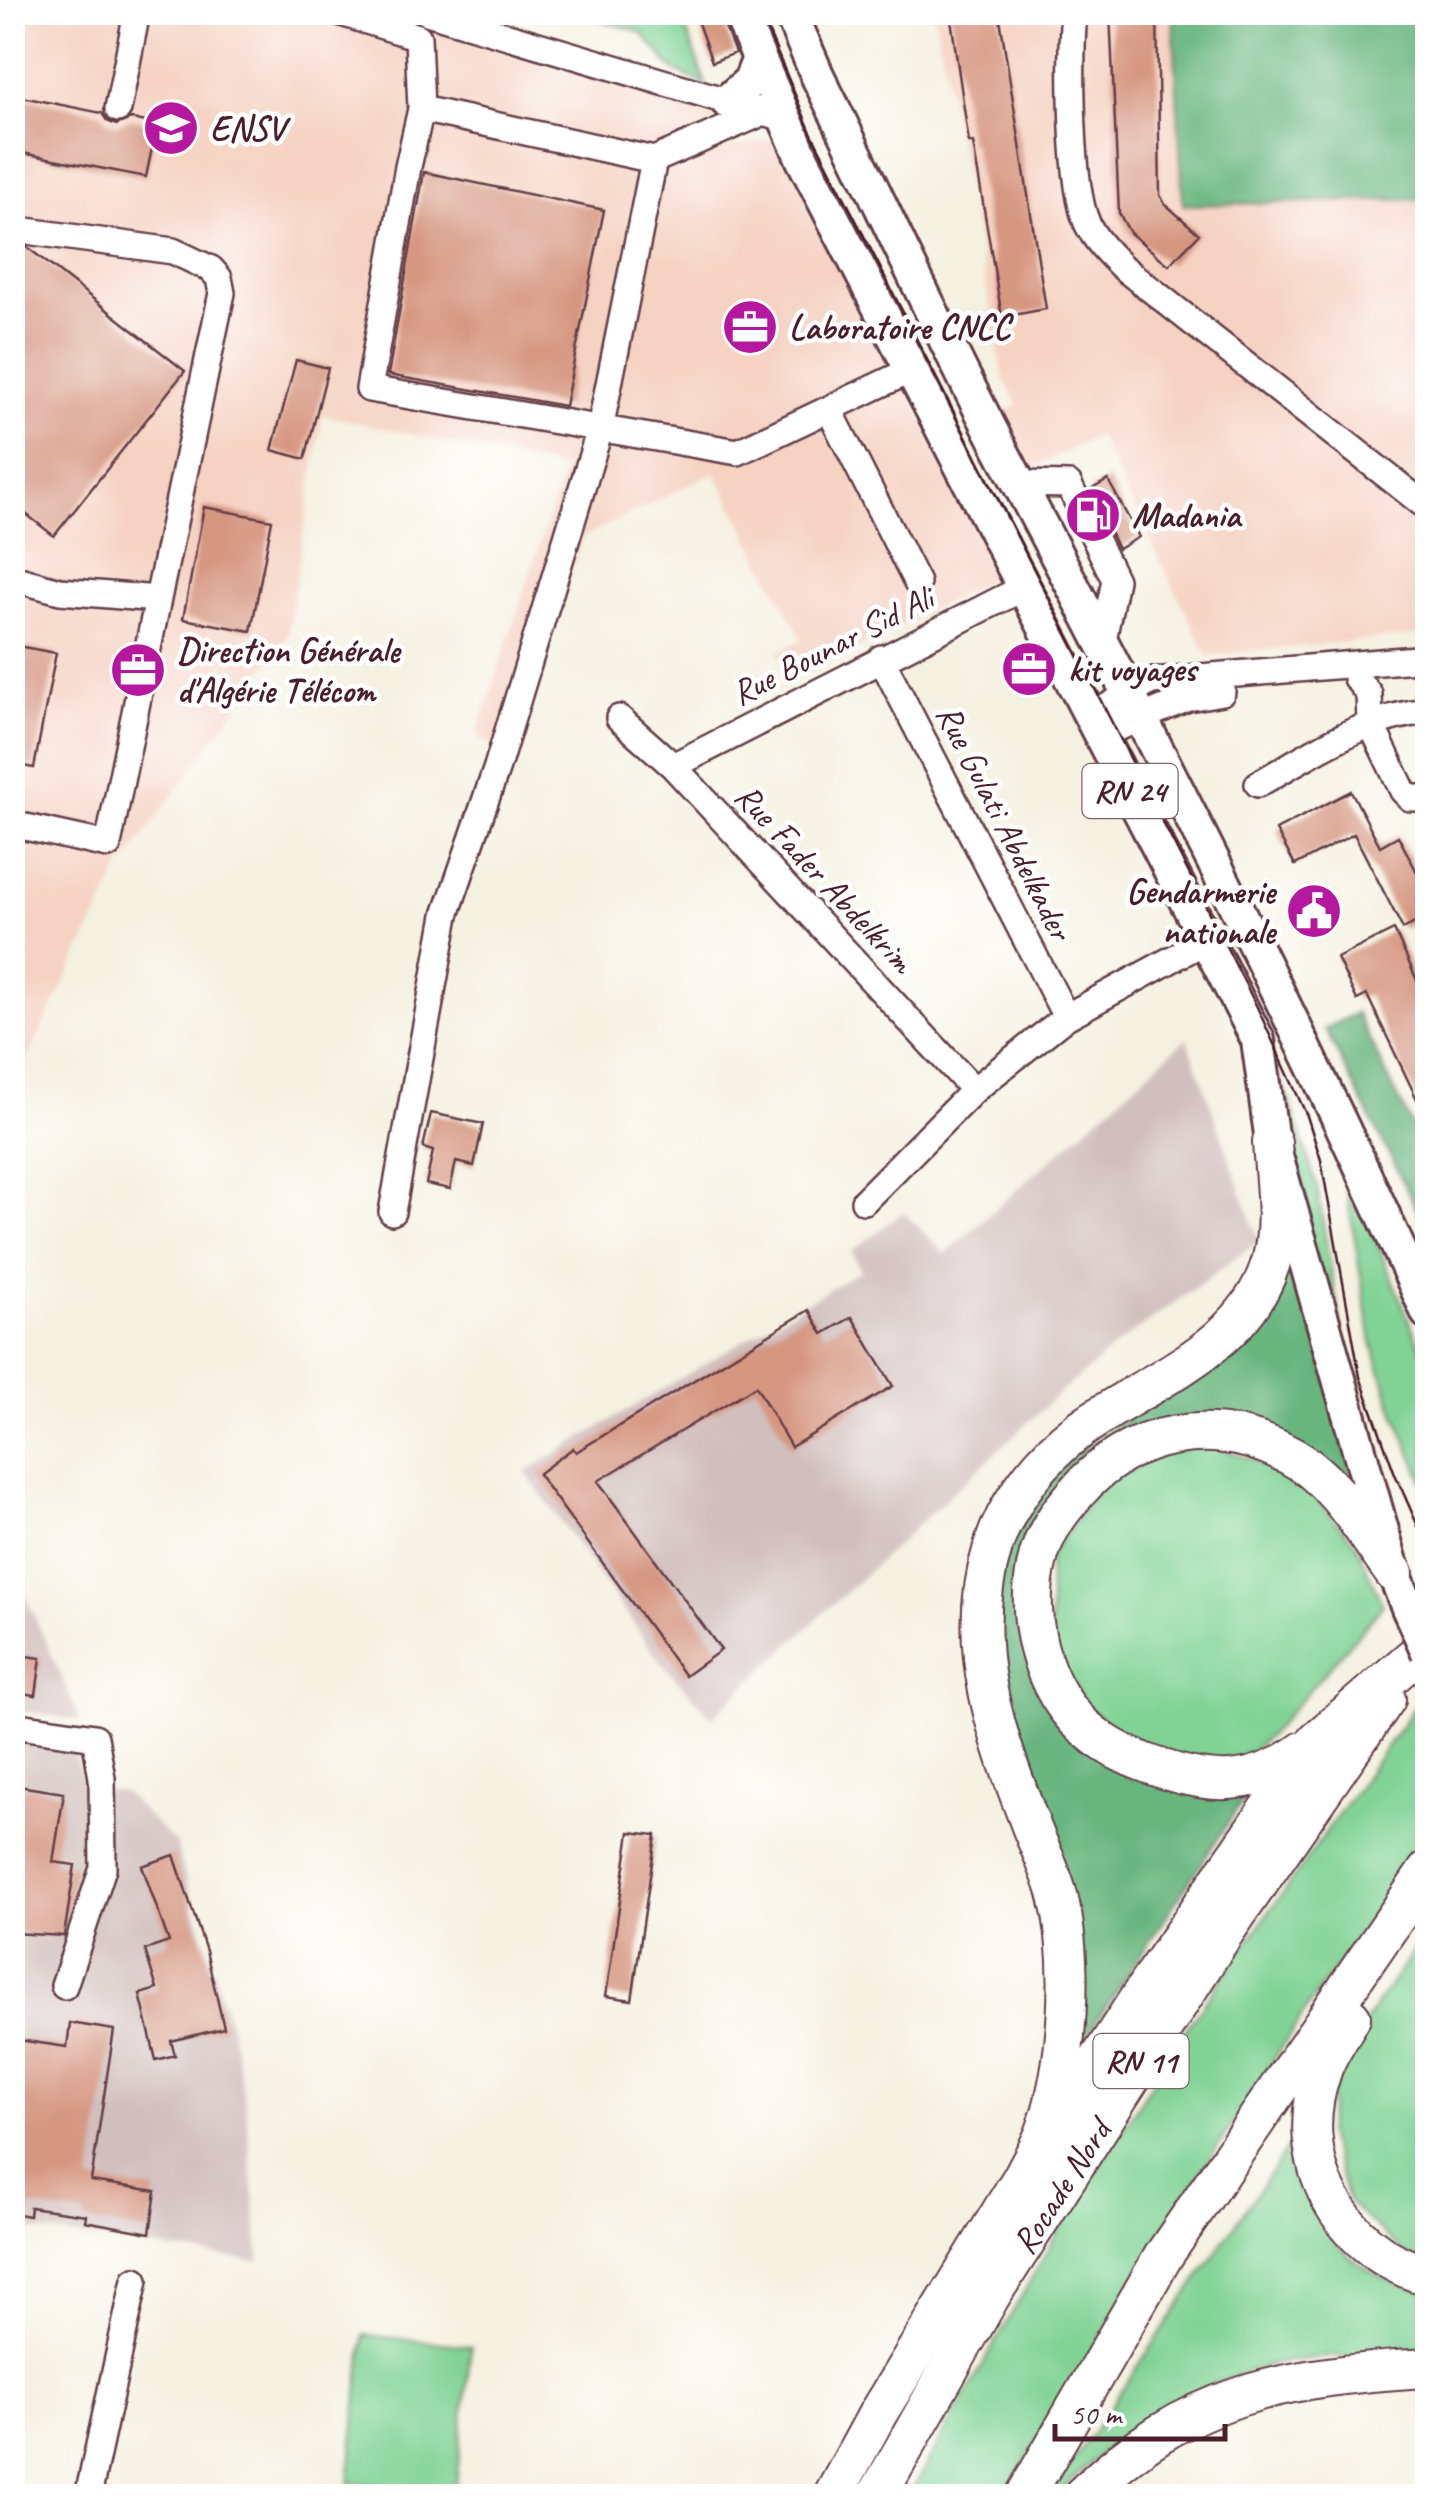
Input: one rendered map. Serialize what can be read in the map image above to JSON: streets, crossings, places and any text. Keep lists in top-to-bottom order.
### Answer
{
  "streets": {
    "highway": ["RN 11", "Rocade Nord"],
    "main road": ["RN 24"],
    "street": ["Rue Bounar Sid Ali", "Rue Gulati Abdelkader", "Rue Fader Abdelkrim"]
  },
  "crossings": [
    ["Rue Bounar Sid Ali", "RN 24"],
    ["Rue Bounar Sid Ali", "Rue Gulati Abdelkader"],
    ["Rue Bounar Sid Ali", "Rue Fader Abdelkrim"],
    ["RN 24", "Rocade Nord"]
  ],
  "places": {
    "school or university": ["ENSV"],
    "office": ["Laboratoire CNCC", "kit voyages", "Direction Générale d'Algérie Télécom"],
    "fuel station": ["Madania"],
    "public building": ["Gendarmerie nationale"]
  },
  "scale_bar": "50 m"
}
